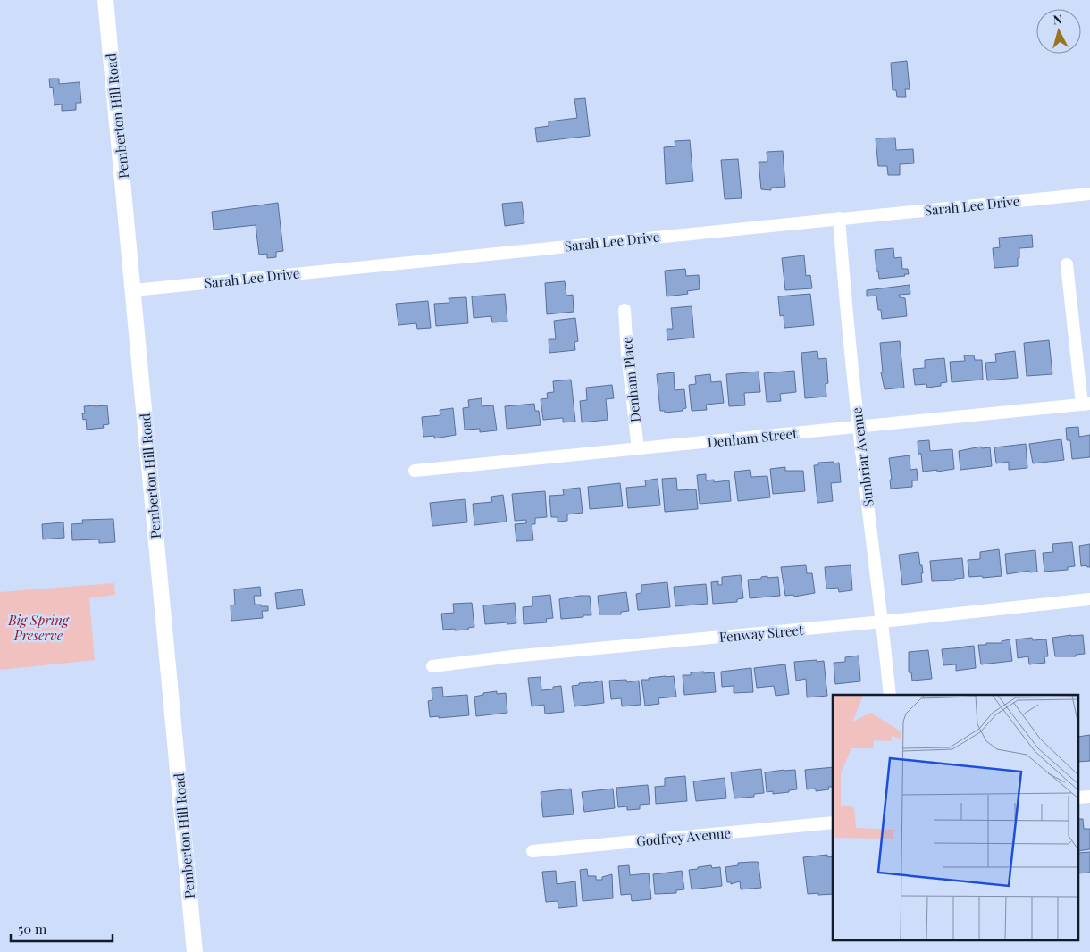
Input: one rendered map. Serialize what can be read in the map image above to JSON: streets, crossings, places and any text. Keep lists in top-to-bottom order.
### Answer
{
  "streets": {
    "street": [
      "Pemberton Hill Road",
      "Sarah Lee Drive",
      "Denham Place",
      "Denham Street",
      "Sunbriar Avenue",
      "Fenway Street",
      "Godfrey Avenue"
    ]
  },
  "crossings": [
    ["Pemberton Hill Road", "Sarah Lee Drive"],
    ["Sarah Lee Drive", "Sunbriar Avenue"],
    ["Denham Place", "Denham Street"],
    ["Denham Street", "Sunbriar Avenue"],
    ["Sunbriar Avenue", "Fenway Street"]
  ],
  "parks": ["Big Spring Preserve"],
  "scale_bar": "50 m",
  "north": "top"
}
